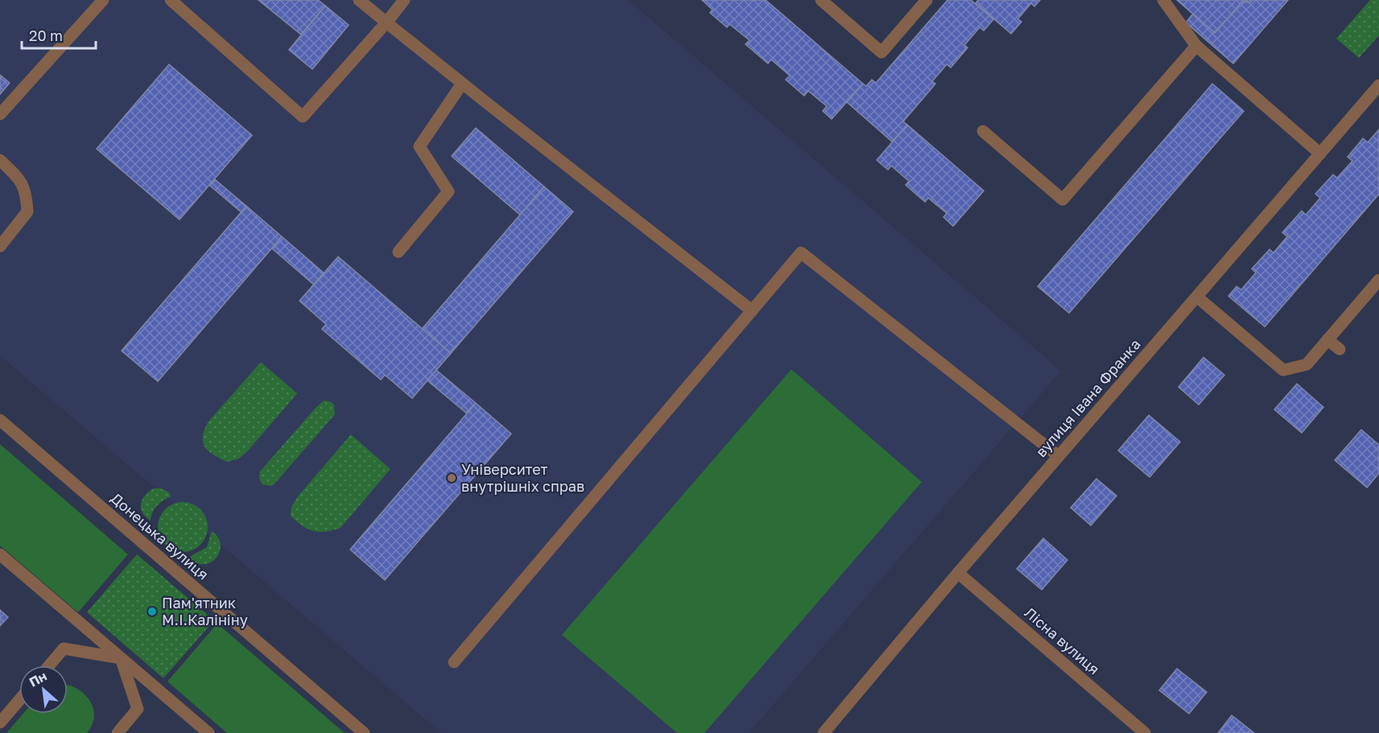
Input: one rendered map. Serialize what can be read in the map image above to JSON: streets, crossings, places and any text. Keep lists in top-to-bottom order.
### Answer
{
  "streets": {
    "street": ["вулиця Івана Франка", "Донецька вулиця", "Лісна вулиця"]
  },
  "crossings": [
    ["вулиця Івана Франка", "Лісна вулиця"]
  ],
  "places": ["Університет внутрішніх справ", "Пам'ятник М.І.Калініну"],
  "scale_bar": "20 m",
  "north": "top left"
}
